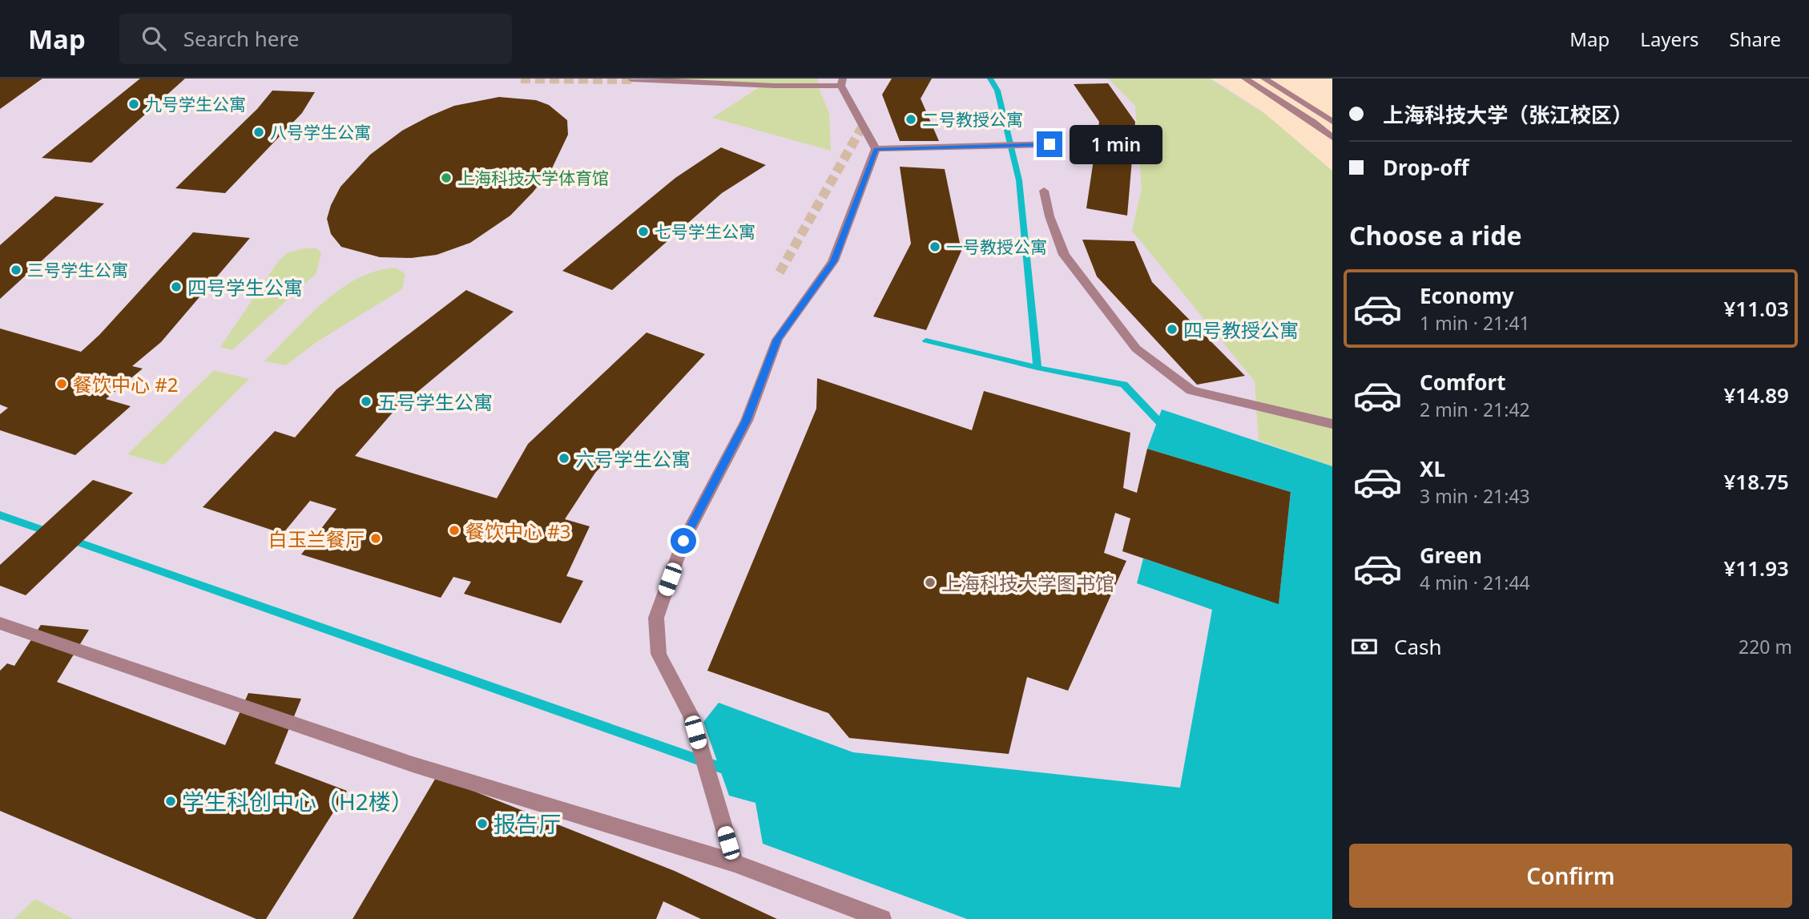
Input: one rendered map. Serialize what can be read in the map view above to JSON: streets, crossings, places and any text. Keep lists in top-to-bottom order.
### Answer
{
  "places": [
    "九号学生公寓",
    "二号教授公寓",
    "八号学生公寓",
    "上海科技大学体育馆",
    "七号学生公寓",
    "一号教授公寓",
    "三号学生公寓",
    "四号学生公寓",
    "四号教授公寓",
    "餐饮中心 #2",
    "五号学生公寓",
    "六号学生公寓",
    "餐饮中心 #3",
    "白玉兰餐厅",
    "上海科技大学图书馆",
    "学生科创中心（H2楼）",
    "报告厅"
  ],
  "page": {
    "header": "Map",
    "search": "Search here",
    "nav": ["Map", "Layers", "Share"],
    "banner": ["上海科技大学（张江校区）", "Drop-off"],
    "bubble": "1 min",
    "heading": "Choose a ride",
    "list": [
      {
        "name": "Economy",
        "note": "1 min · 21:41",
        "value": "¥11.03"
      },
      {
        "name": "Comfort",
        "note": "2 min · 21:42",
        "value": "¥14.89"
      },
      {
        "name": "XL",
        "note": "3 min · 21:43",
        "value": "¥18.75"
      },
      {
        "name": "Green",
        "note": "4 min · 21:44",
        "value": "¥11.93"
      }
    ],
    "pay": ["Cash", "220 m"],
    "buttons": "Confirm"
  }
}
